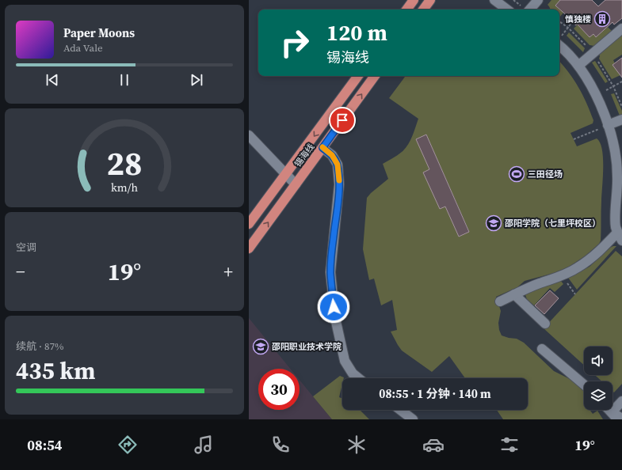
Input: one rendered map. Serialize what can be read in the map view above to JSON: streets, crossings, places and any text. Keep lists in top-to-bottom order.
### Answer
{
  "streets": {
    "highway": ["锡海线"]
  },
  "places": {
    "building": ["慎独楼"],
    "sports": ["三田径场"],
    "school or university": ["邵阳学院（七里坪校区）", "邵阳职业技术学院"]
  },
  "page": {
    "turn": ["120 m", "锡海线"],
    "song": ["Paper Moons", "Ada Vale"],
    "tile": [
      "空调",
      ["续航 · 87%", "435 km"]
    ],
    "heat": ["−", "19°", "+"],
    "limit": "30",
    "trip": "08:55 · 1 分钟 · 140 m",
    "tabs": ["08:54", "19°"],
    "gauge": ["28", "km/h"]
  }
}
